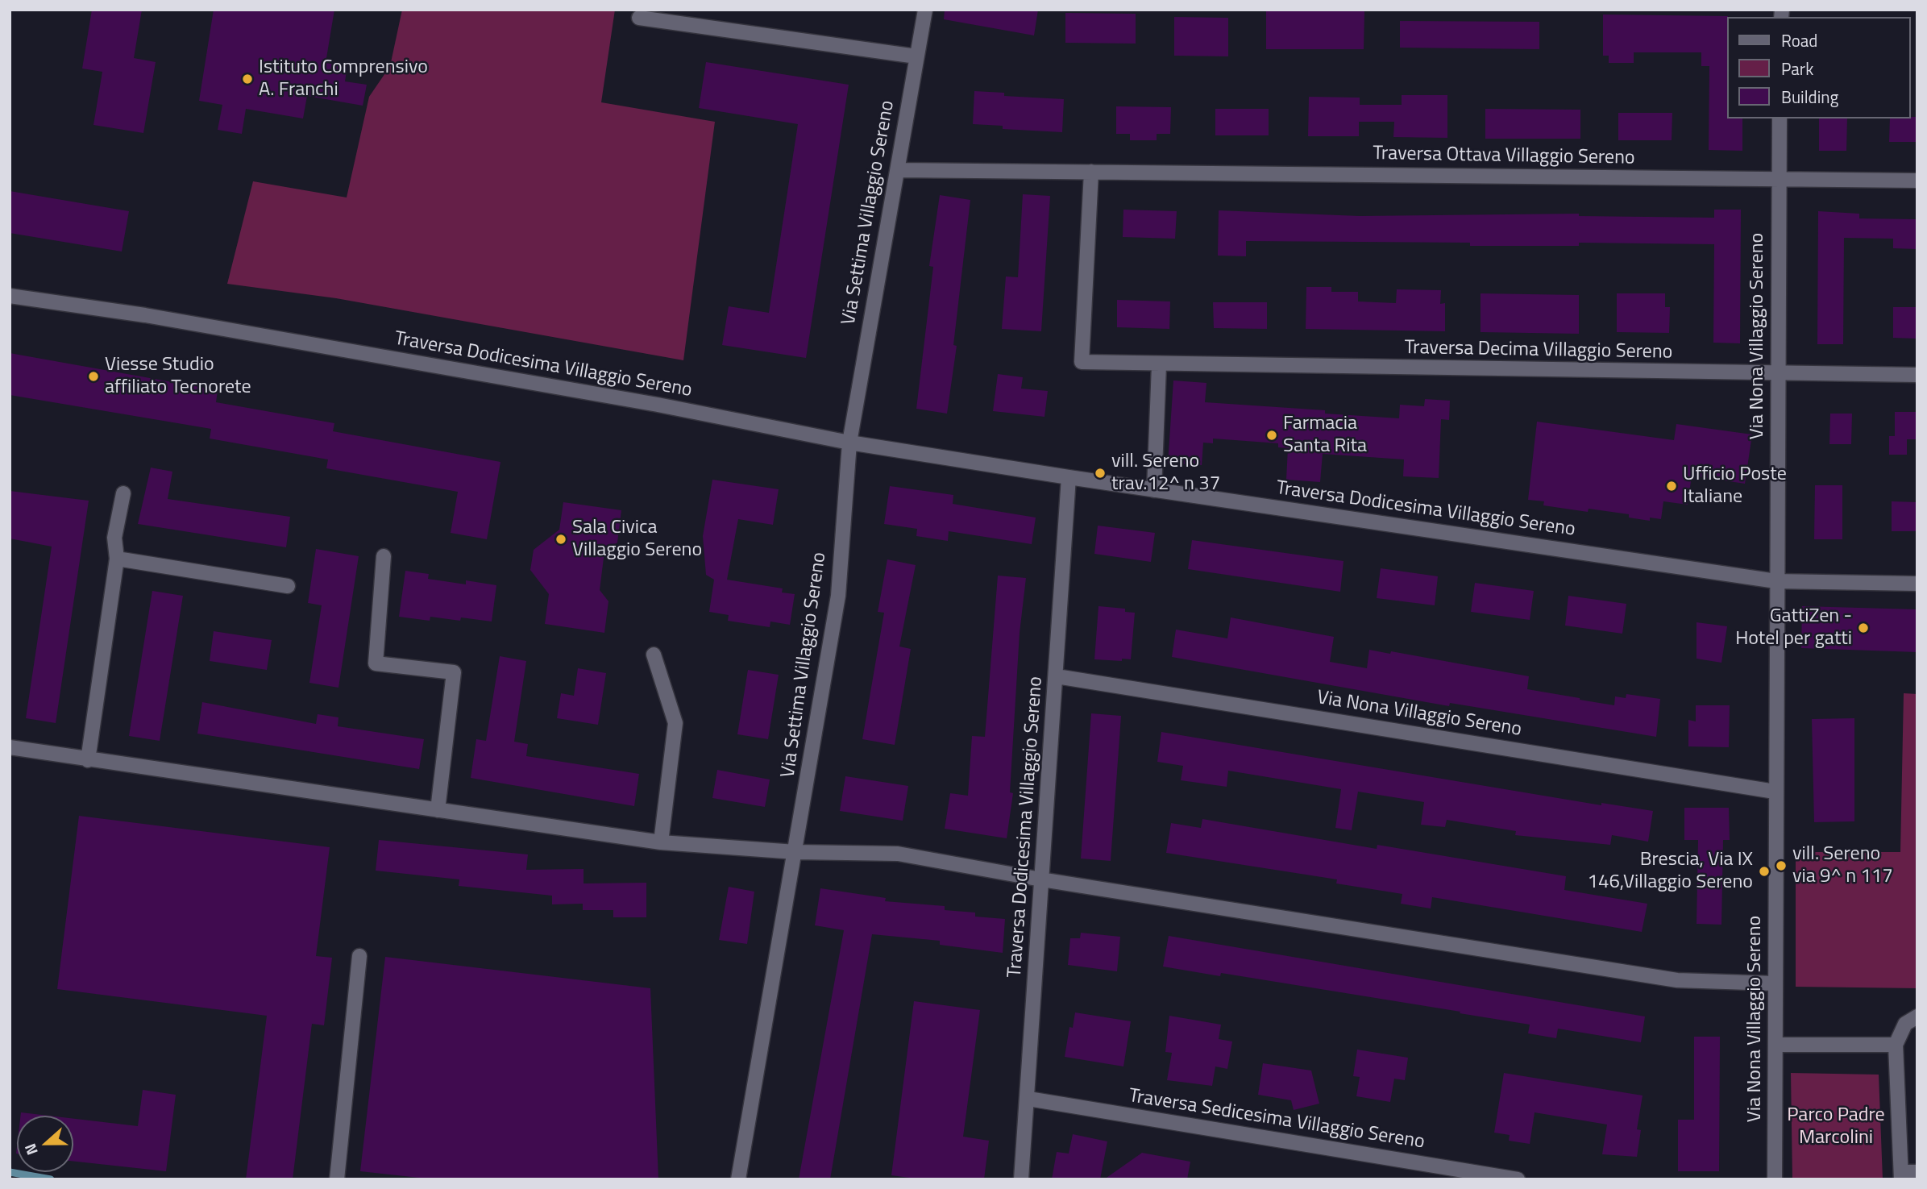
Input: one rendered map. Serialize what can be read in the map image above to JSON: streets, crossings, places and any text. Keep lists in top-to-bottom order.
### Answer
{
  "streets": {
    "street": [
      "Traversa Ottava Villaggio Sereno",
      "Via Settima Villaggio Sereno",
      "Via Nona Villaggio Sereno",
      "Traversa Decima Villaggio Sereno",
      "Traversa Dodicesima Villaggio Sereno",
      "Traversa Sedicesima Villaggio Sereno"
    ]
  },
  "crossings": [
    ["Traversa Ottava Villaggio Sereno", "Via Settima Villaggio Sereno"],
    ["Traversa Ottava Villaggio Sereno", "Via Nona Villaggio Sereno"],
    ["Traversa Ottava Villaggio Sereno", "Traversa Decima Villaggio Sereno"],
    ["Via Settima Villaggio Sereno", "Traversa Dodicesima Villaggio Sereno"],
    ["Via Nona Villaggio Sereno", "Traversa Decima Villaggio Sereno"],
    ["Via Nona Villaggio Sereno", "Traversa Dodicesima Villaggio Sereno"],
    ["Traversa Dodicesima Villaggio Sereno", "Traversa Sedicesima Villaggio Sereno"]
  ],
  "parks": ["Parco Padre Marcolini"],
  "places": [
    "Istituto Comprensivo A. Franchi",
    "Viesse Studio affiliato Tecnorete",
    "Farmacia Santa Rita",
    "vill. Sereno trav.12^ n 37",
    "Ufficio Poste Italiane",
    "Sala Civica Villaggio Sereno",
    "GattiZen - Hotel per gatti",
    "vill. Sereno via 9^ n 117",
    "Brescia, Via IX 146,Villaggio Sereno"
  ],
  "legend": ["Road", "Park", "Building"],
  "north": "left"
}
